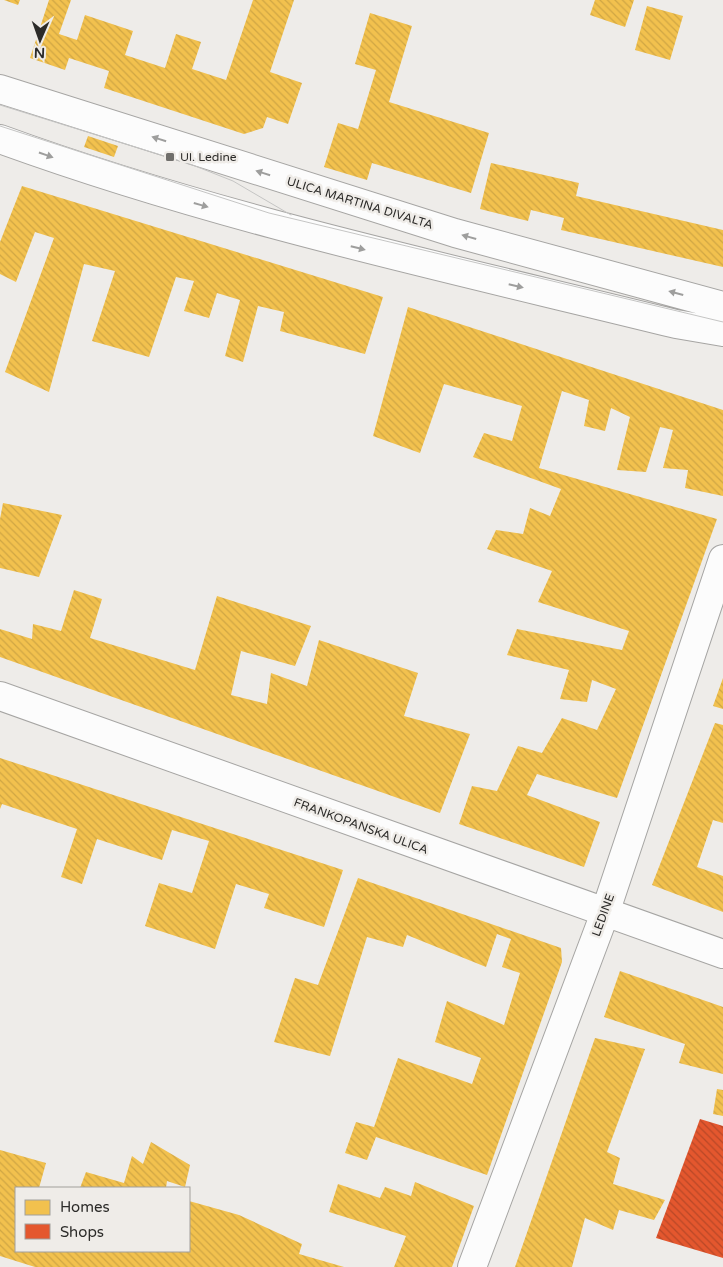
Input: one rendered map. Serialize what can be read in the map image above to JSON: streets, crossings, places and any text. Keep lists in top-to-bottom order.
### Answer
{
  "streets": {
    "street": ["ULICA MARTINA DIVALTA", "FRANKOPANSKA ULICA", "LEDINE"]
  },
  "crossings": [
    ["FRANKOPANSKA ULICA", "LEDINE"]
  ],
  "places": {
    "transit": ["Ul. Ledine"]
  },
  "legend": ["Homes", "Shops"],
  "north": "bottom"
}
